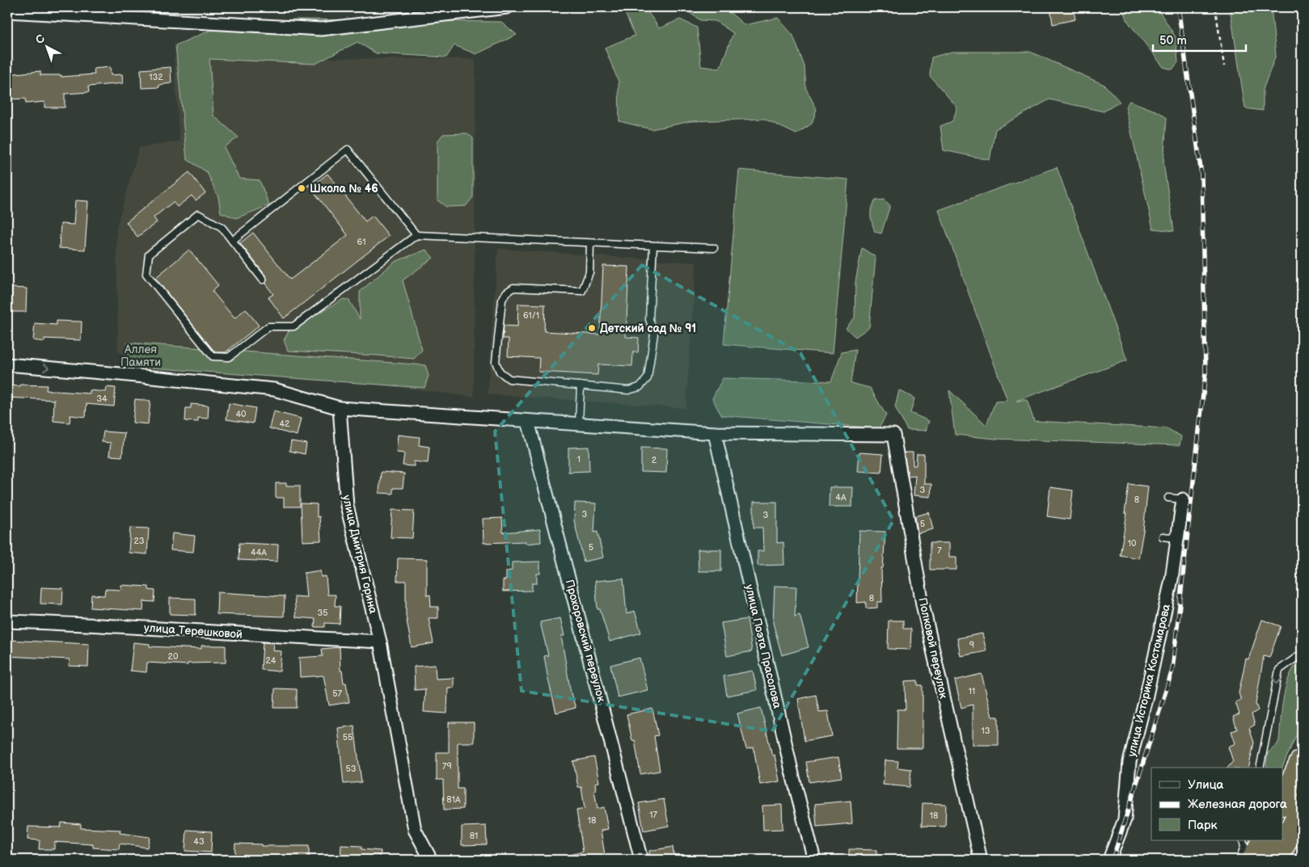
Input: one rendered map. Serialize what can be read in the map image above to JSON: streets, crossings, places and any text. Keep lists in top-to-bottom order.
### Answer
{
  "streets": {
    "street": [
      "улица Дмитрия Горина",
      "улица Терешковой",
      "Прохоровский переулок",
      "улица Поэта Прасолова",
      "Полковой переулок",
      "улица Историка Костомарова"
    ]
  },
  "crossings": [
    ["улица Дмитрия Горина", "улица Терешковой"],
    ["улица Поэта Прасолова", "Полковой переулок"]
  ],
  "parks": ["Аллея Памяти"],
  "places": ["Школа № 46", "Детский сад № 91"],
  "house_numbers": [
    "132",
    "61",
    "61/1",
    "34",
    "40",
    "42",
    "1",
    "2",
    "3",
    "4А",
    "8",
    "3",
    "3",
    "5",
    "23",
    "10",
    "5",
    "7",
    "44А",
    "8",
    "35",
    "9",
    "20",
    "24",
    "11",
    "57",
    "13",
    "55",
    "79",
    "53",
    "81А",
    "17",
    "18",
    "18",
    "81",
    "43"
  ],
  "legend": ["Улица", "Железная дорога", "Парк"],
  "scale_bar": "50 m",
  "north": "top left"
}
